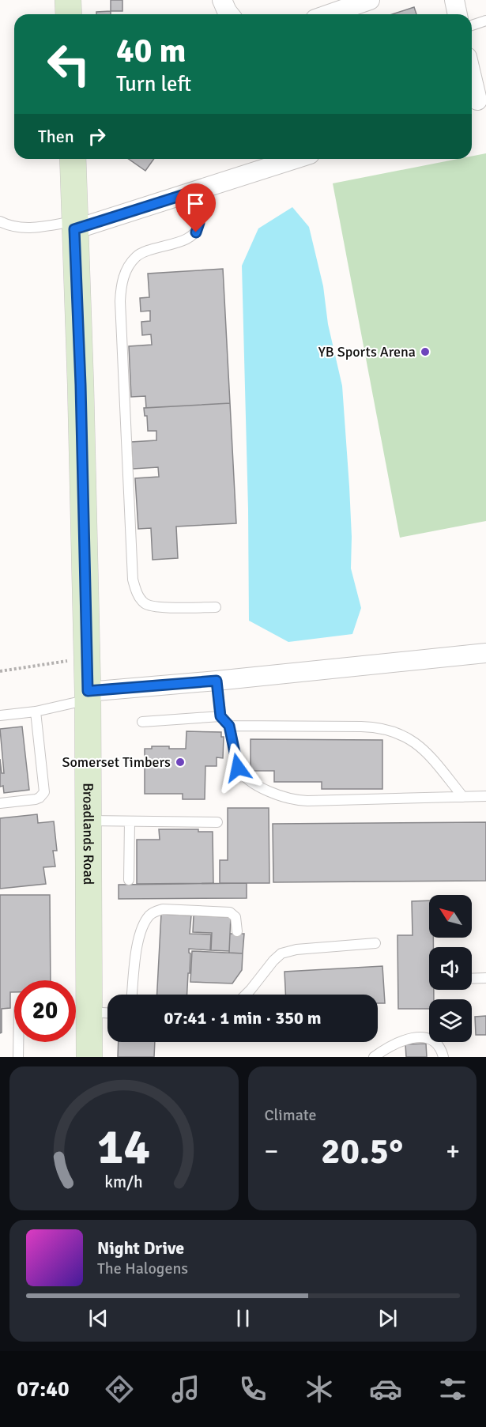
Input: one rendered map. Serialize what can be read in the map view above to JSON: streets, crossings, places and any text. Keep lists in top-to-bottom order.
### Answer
{
  "streets": {
    "main road": ["Broadlands Road"]
  },
  "places": ["YB Sports Arena", "Somerset Timbers"],
  "north": "top left",
  "page": {
    "turn": ["40 m", "Turn left"],
    "then": "Then",
    "limit": "20",
    "trip": "07:41 · 1 min · 350 m",
    "tile": "Climate",
    "heat": ["−", "20.5°", "+"],
    "song": ["Night Drive", "The Halogens"],
    "tabs": "07:40",
    "gauge": ["14", "km/h"]
  }
}
